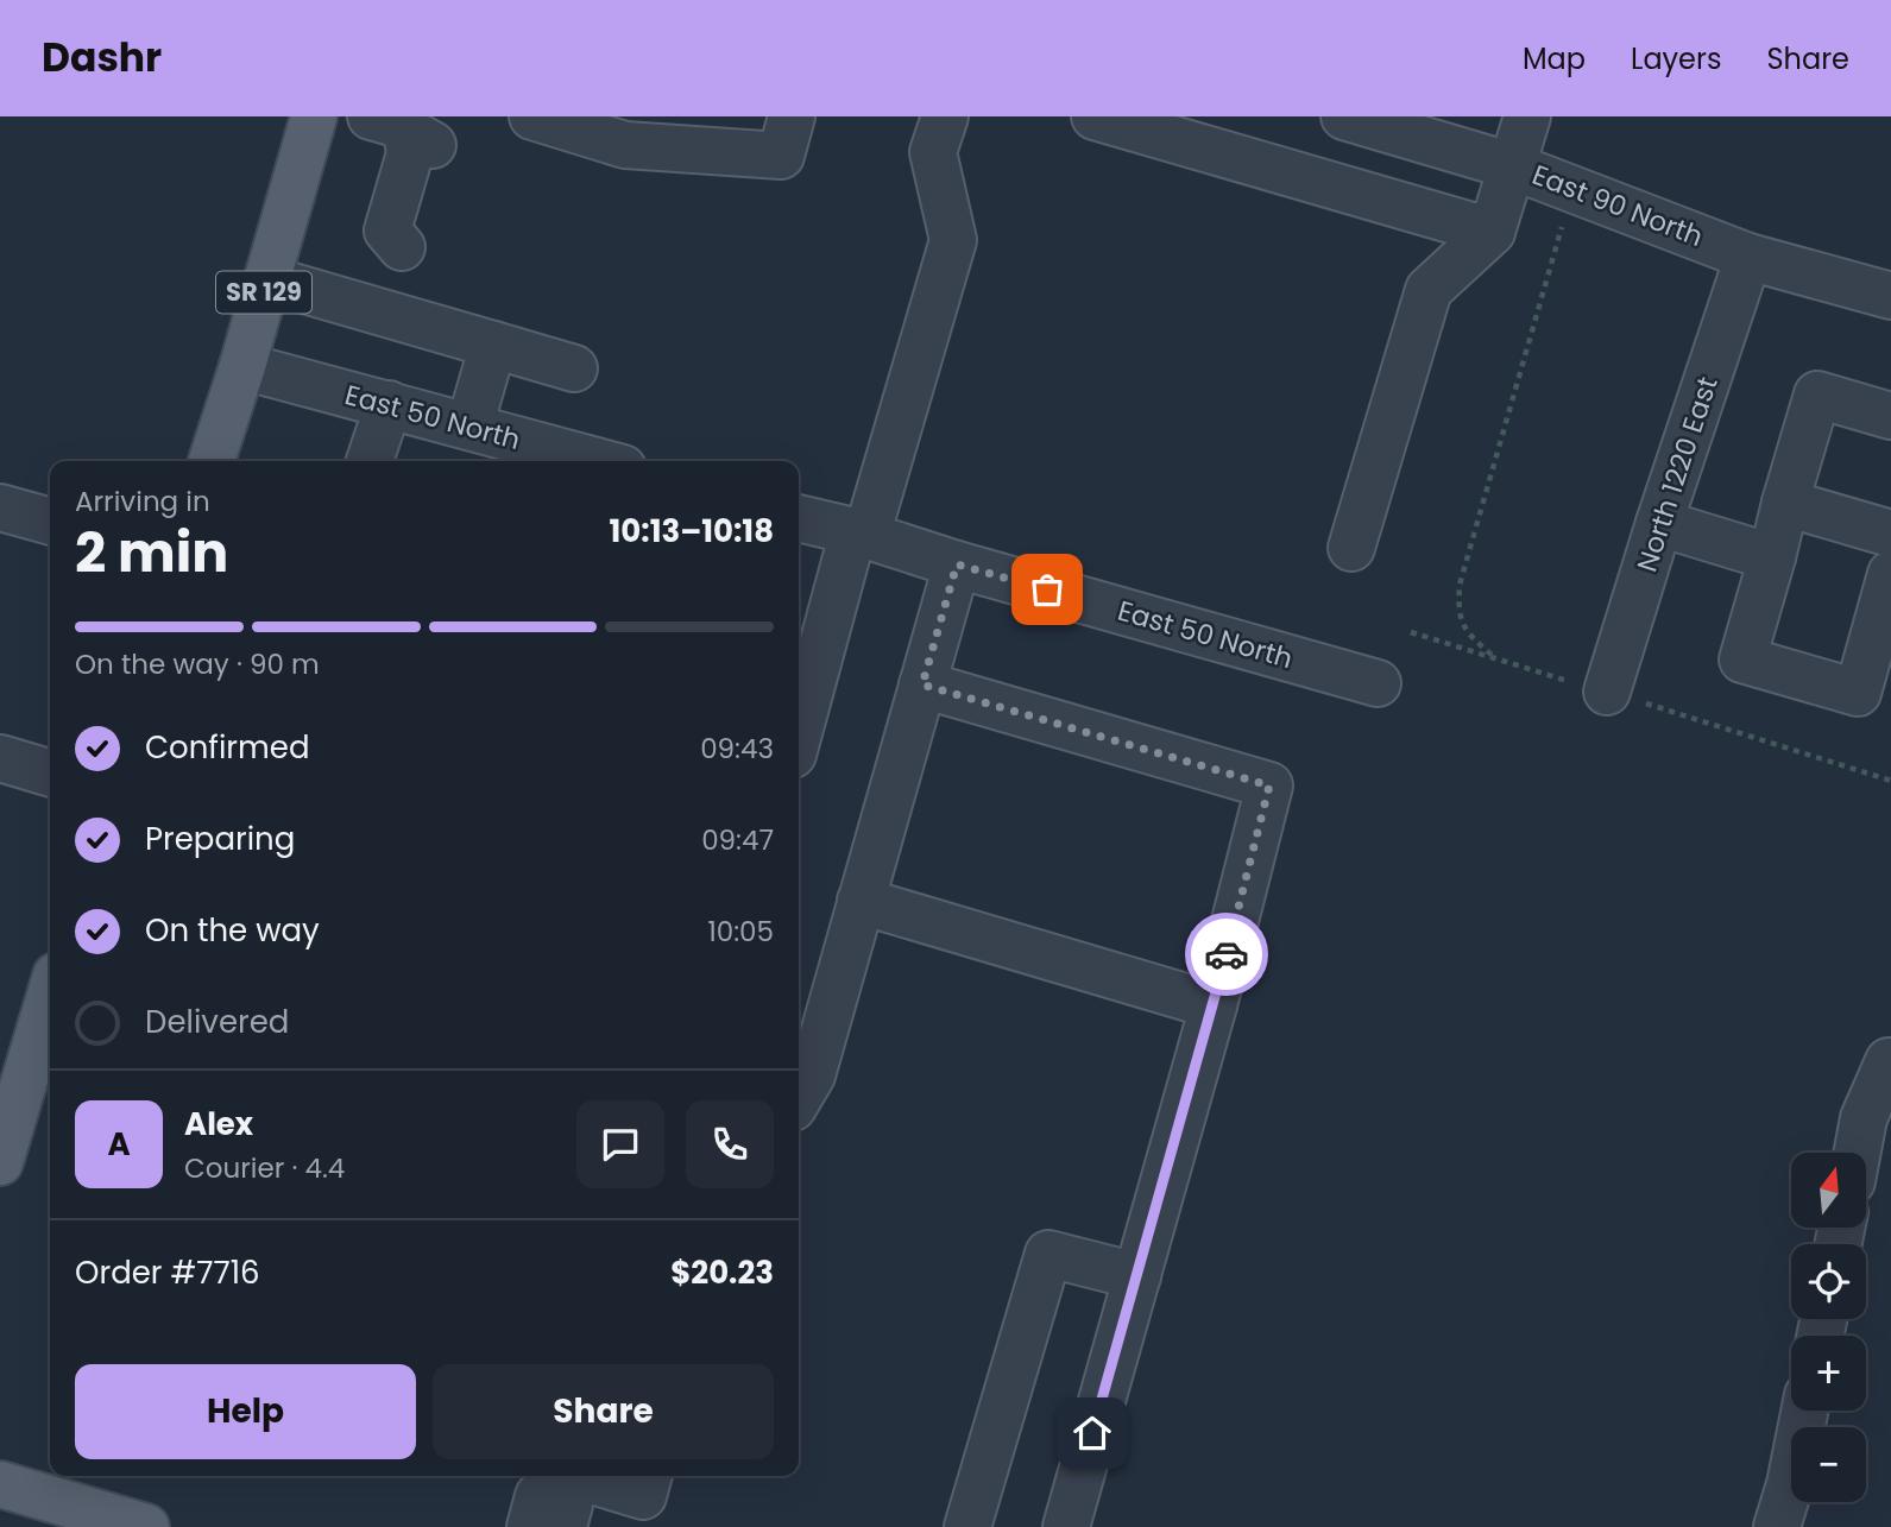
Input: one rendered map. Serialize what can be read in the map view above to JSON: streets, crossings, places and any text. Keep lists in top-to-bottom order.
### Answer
{
  "streets": {
    "main road": ["SR 129"],
    "street": ["East 90 North", "East 50 North", "North 1220 East"]
  },
  "crossings": [
    ["East 90 North", "North 1220 East"],
    ["SR 129", "East 50 North"]
  ],
  "north": "top",
  "page": {
    "header": "Dashr",
    "nav": ["Map", "Layers", "Share"],
    "heading": ["2 min", "Arriving in", "10:13–10:18"],
    "panel": [
      "Alex",
      "Courier · 4.4",
      "Order #7716",
      "$20.23"
    ],
    "bar": "On the way · 90 m",
    "list": [
      ["Confirmed", "09:43"],
      ["Preparing", "09:47"],
      ["On the way", "10:05"],
      "Delivered"
    ],
    "round": "A",
    "map_buttons": ["+", "−"],
    "buttons": ["Help", "Share"]
  }
}
